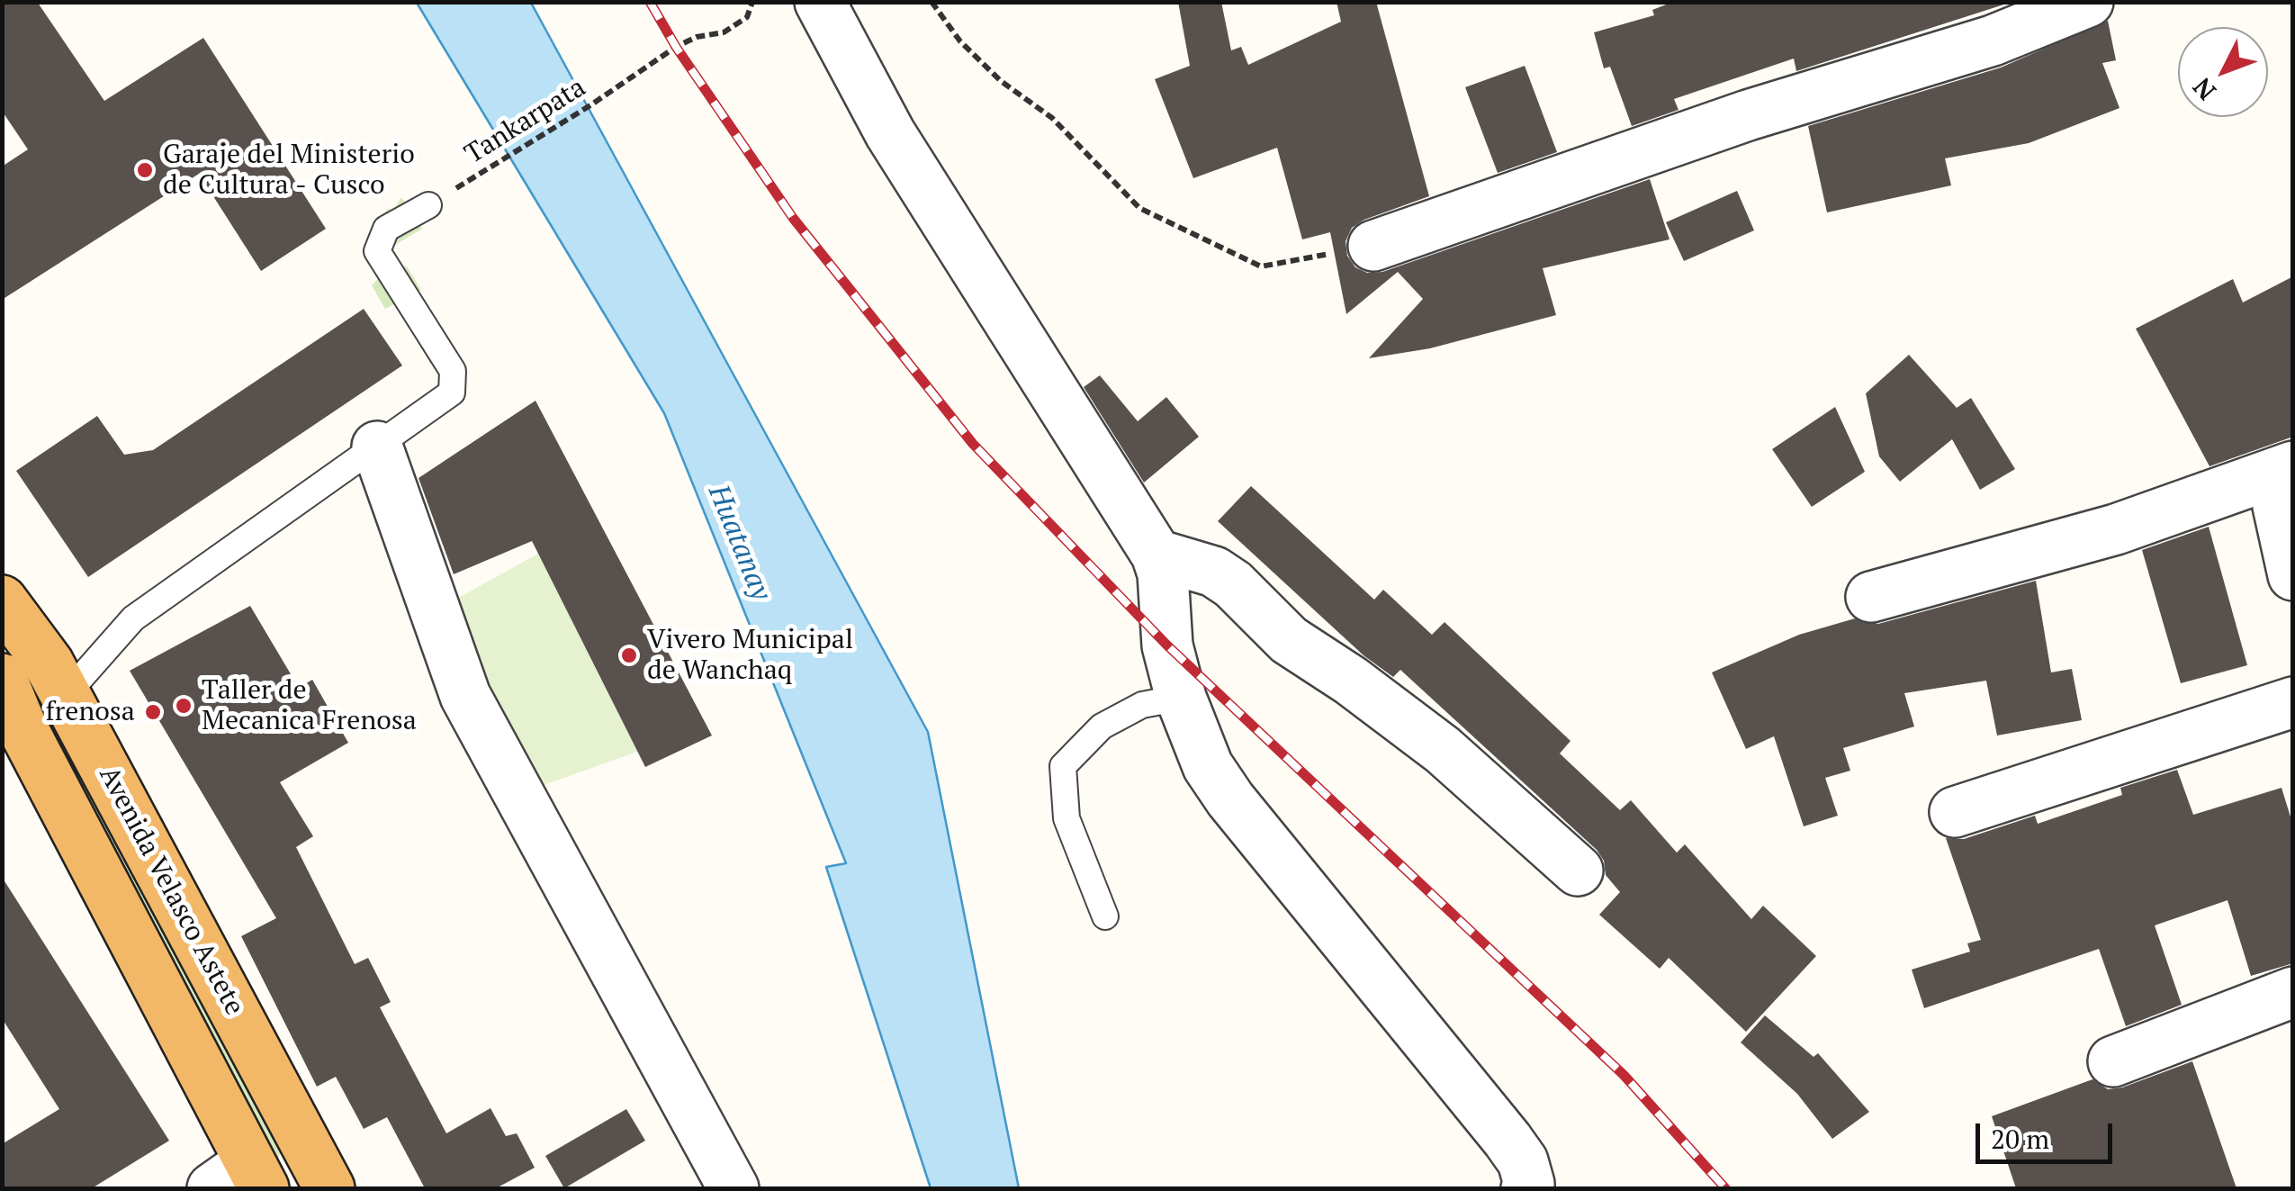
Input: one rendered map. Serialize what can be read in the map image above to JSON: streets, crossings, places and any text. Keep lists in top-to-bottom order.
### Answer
{
  "streets": {
    "highway": ["Avenida Velasco Astete"],
    "path": ["Tankarpata"]
  },
  "water": ["Huatanay"],
  "places": [
    "Garaje del Ministerio de Cultura - Cusco",
    "Vivero Municipal de Wanchaq",
    "Taller de Mecanica Frenosa",
    "frenosa"
  ],
  "scale_bar": "20 m",
  "north": "bottom left"
}
